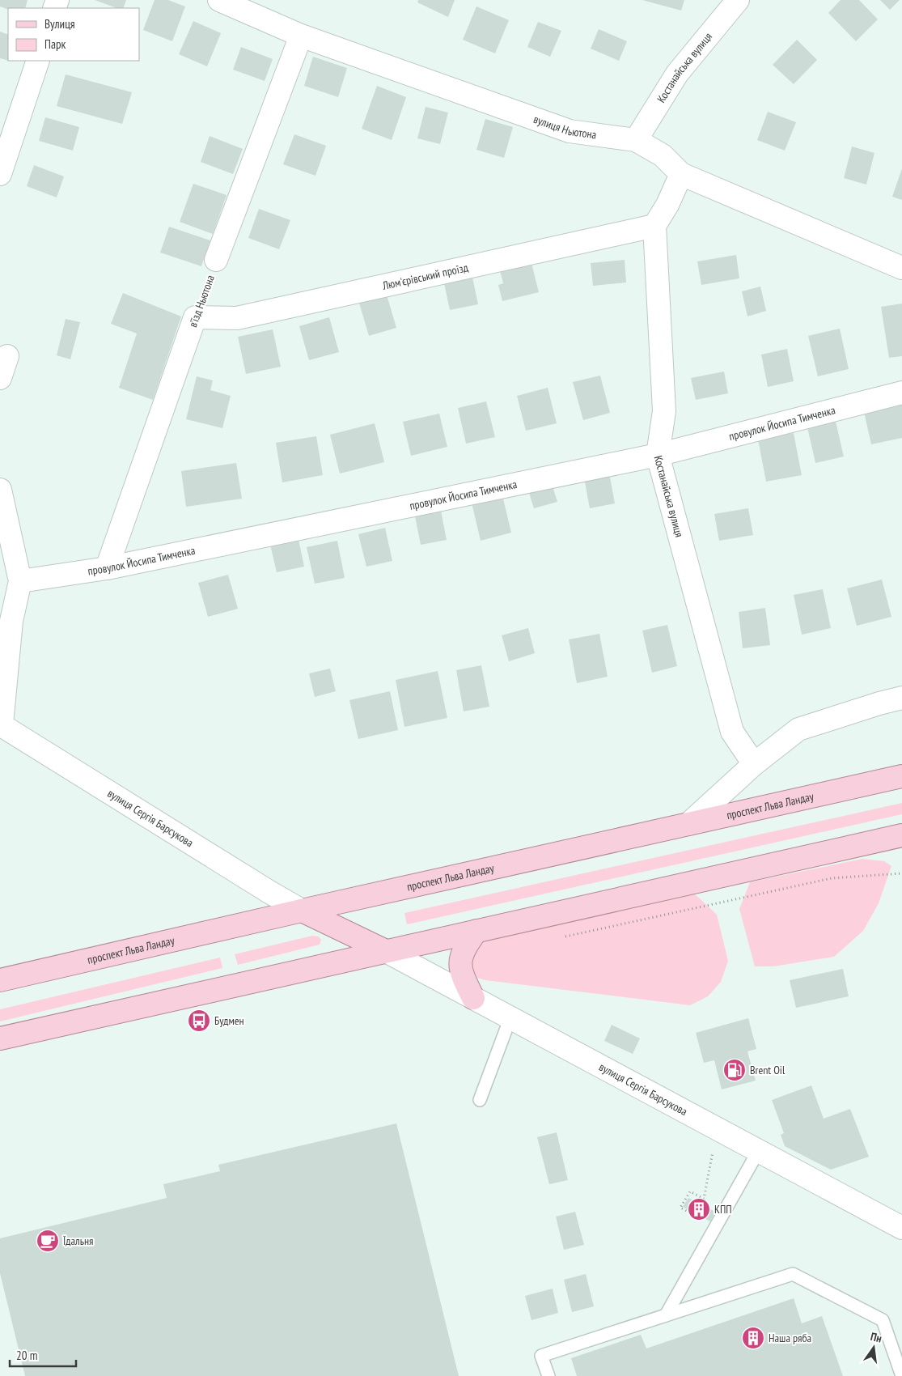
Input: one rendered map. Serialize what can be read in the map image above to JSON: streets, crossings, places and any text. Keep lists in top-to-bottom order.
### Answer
{
  "streets": {
    "main road": ["проспект Льва Ландау"],
    "street": [
      "Костанайська вулиця",
      "вулиця Ньютона",
      "Люм'єрівський проїзд",
      "в’їзд Ньютона",
      "провулок Йосипа Тимченка",
      "вулиця Сергія Барсукова"
    ]
  },
  "crossings": [
    ["Костанайська вулиця", "вулиця Ньютона"],
    ["Костанайська вулиця", "Люм'єрівський проїзд"],
    ["Костанайська вулиця", "провулок Йосипа Тимченка"],
    ["вулиця Ньютона", "в’їзд Ньютона"],
    ["Люм'єрівський проїзд", "в’їзд Ньютона"],
    ["в’їзд Ньютона", "провулок Йосипа Тимченка"],
    ["проспект Льва Ландау", "вулиця Сергія Барсукова"]
  ],
  "places": {
    "bus stop": ["Будмен"],
    "fuel station": ["Brent Oil"],
    "building": ["КПП", "Наша ряба"],
    "cafe": ["Їдальня"]
  },
  "legend": ["Вулиця", "Парк"],
  "scale_bar": "20 m",
  "north": "top"
}
